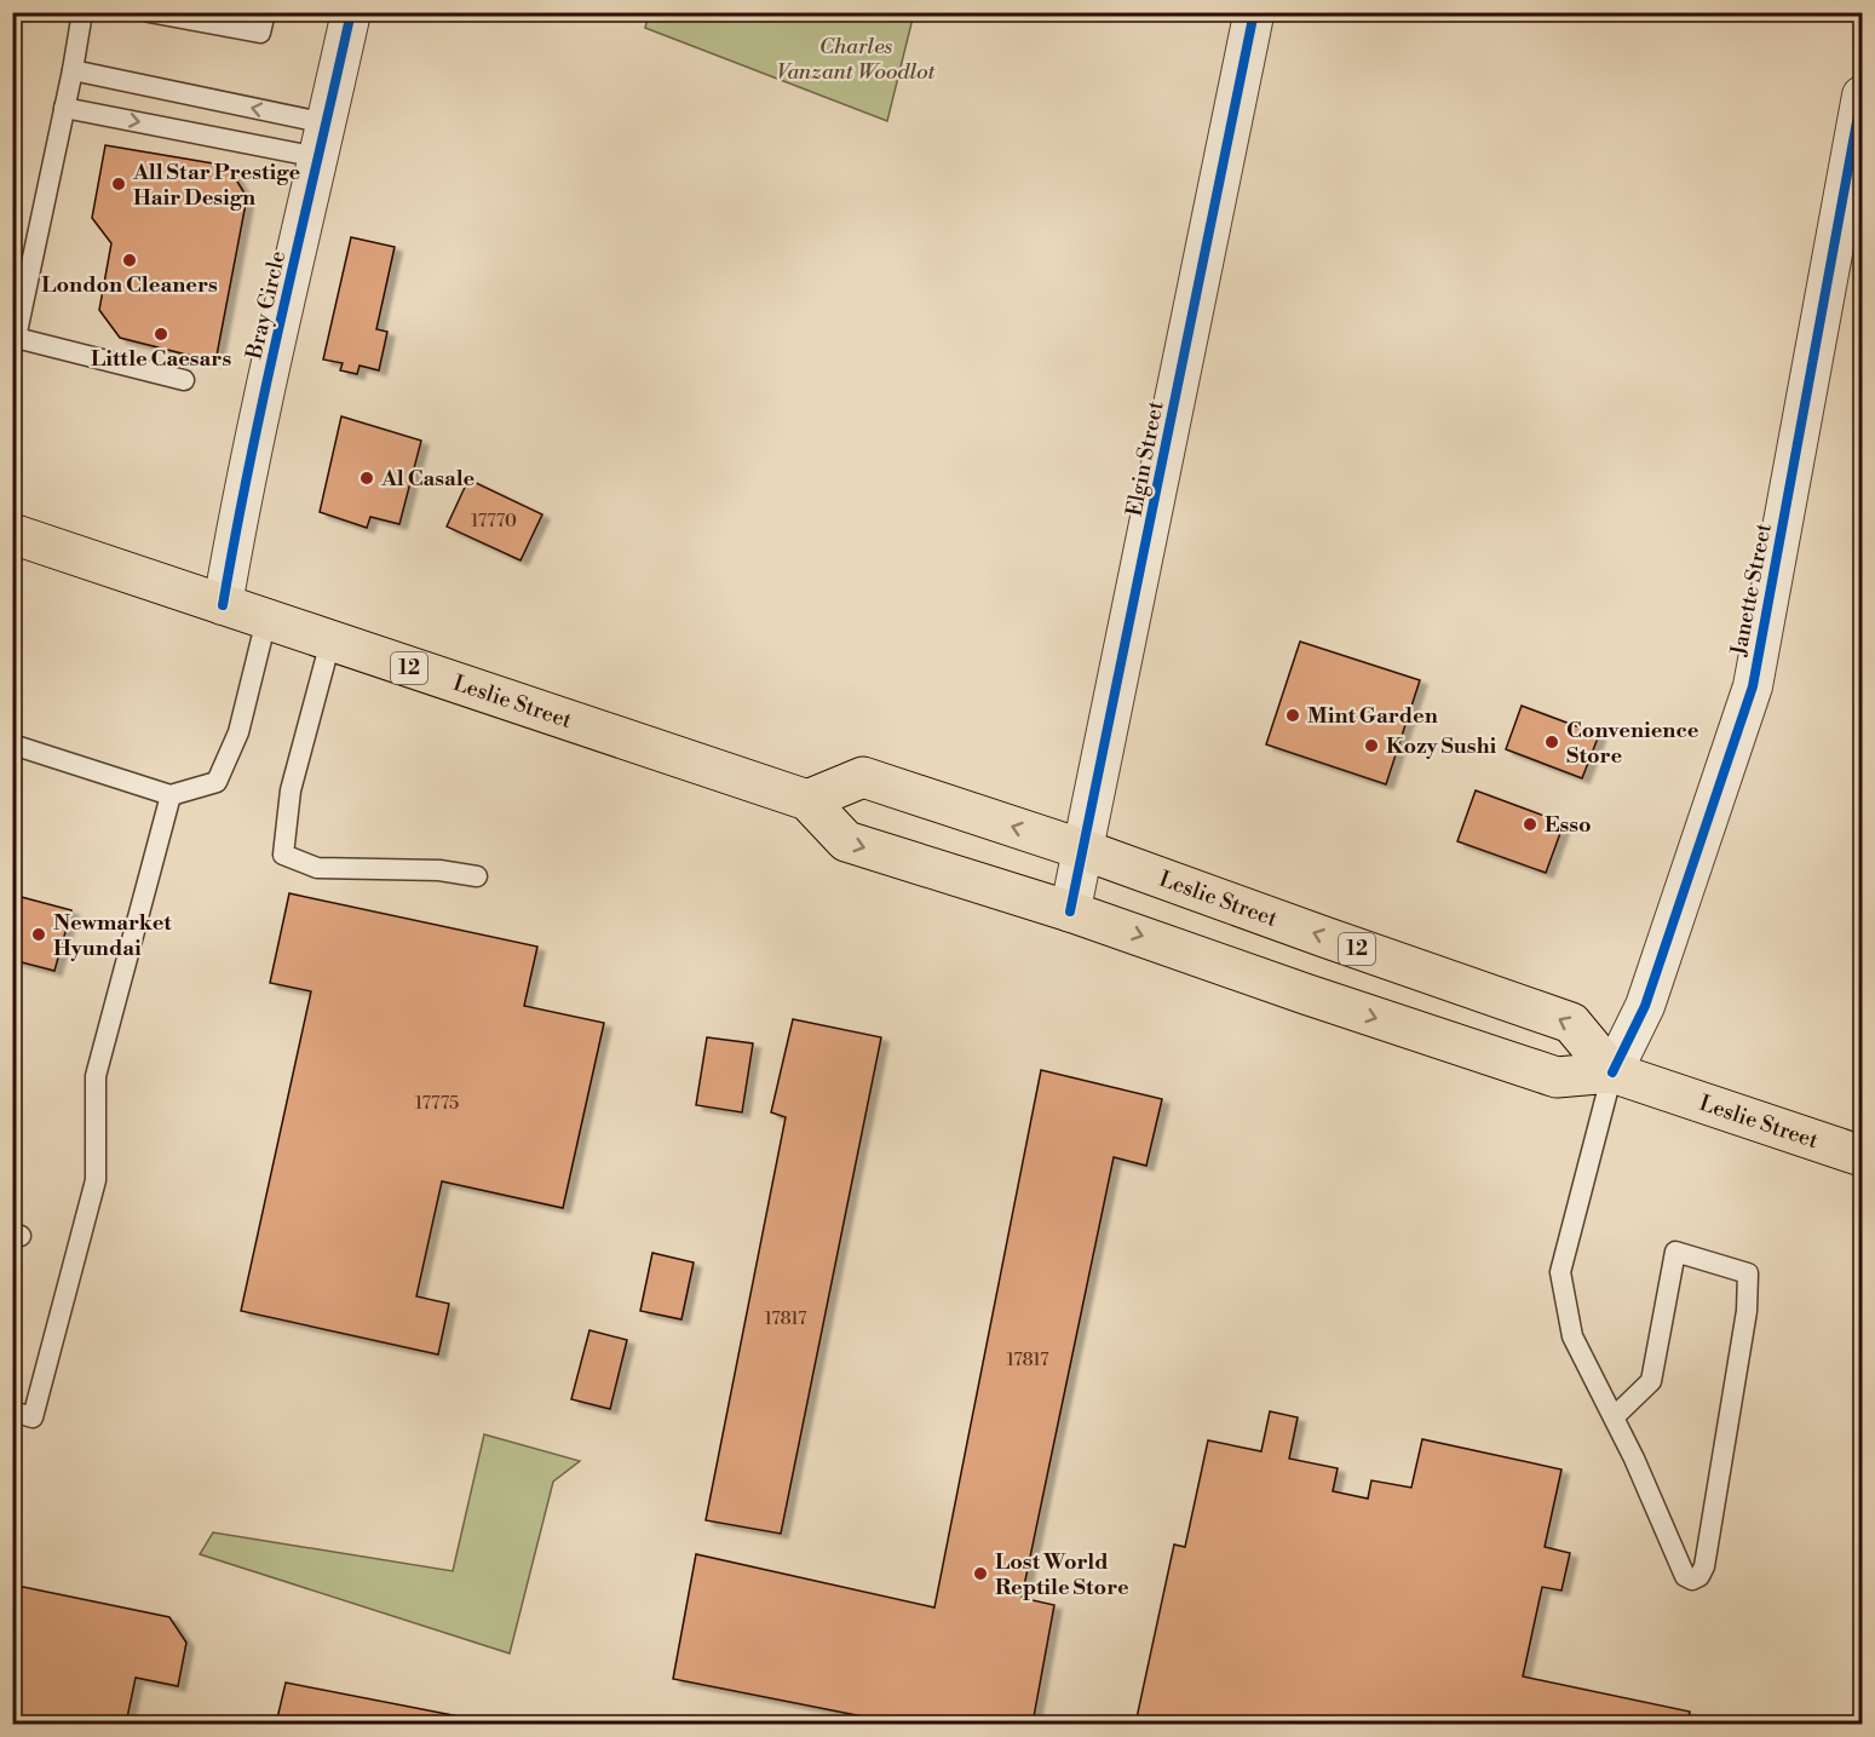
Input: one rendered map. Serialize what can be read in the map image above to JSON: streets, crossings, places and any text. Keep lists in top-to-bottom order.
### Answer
{
  "streets": {
    "main road": ["12", "Leslie Street"],
    "street": ["Bray Circle", "Elgin Street", "Janette Street"]
  },
  "crossings": [
    ["Bray Circle", "Leslie Street"],
    ["Elgin Street", "Leslie Street"],
    ["Janette Street", "Leslie Street"]
  ],
  "parks": ["Charles Vanzant Woodlot"],
  "places": [
    "All Star Prestige Hair Design",
    "London Cleaners",
    "Little Caesars",
    "Al Casale",
    "Mint Garden",
    "Convenience Store",
    "Kozy Sushi",
    "Esso",
    "Newmarket Hyundai",
    "Lost World Reptile Store"
  ],
  "house_numbers": [
    "17770",
    "17775",
    "17817",
    "17817"
  ]
}
